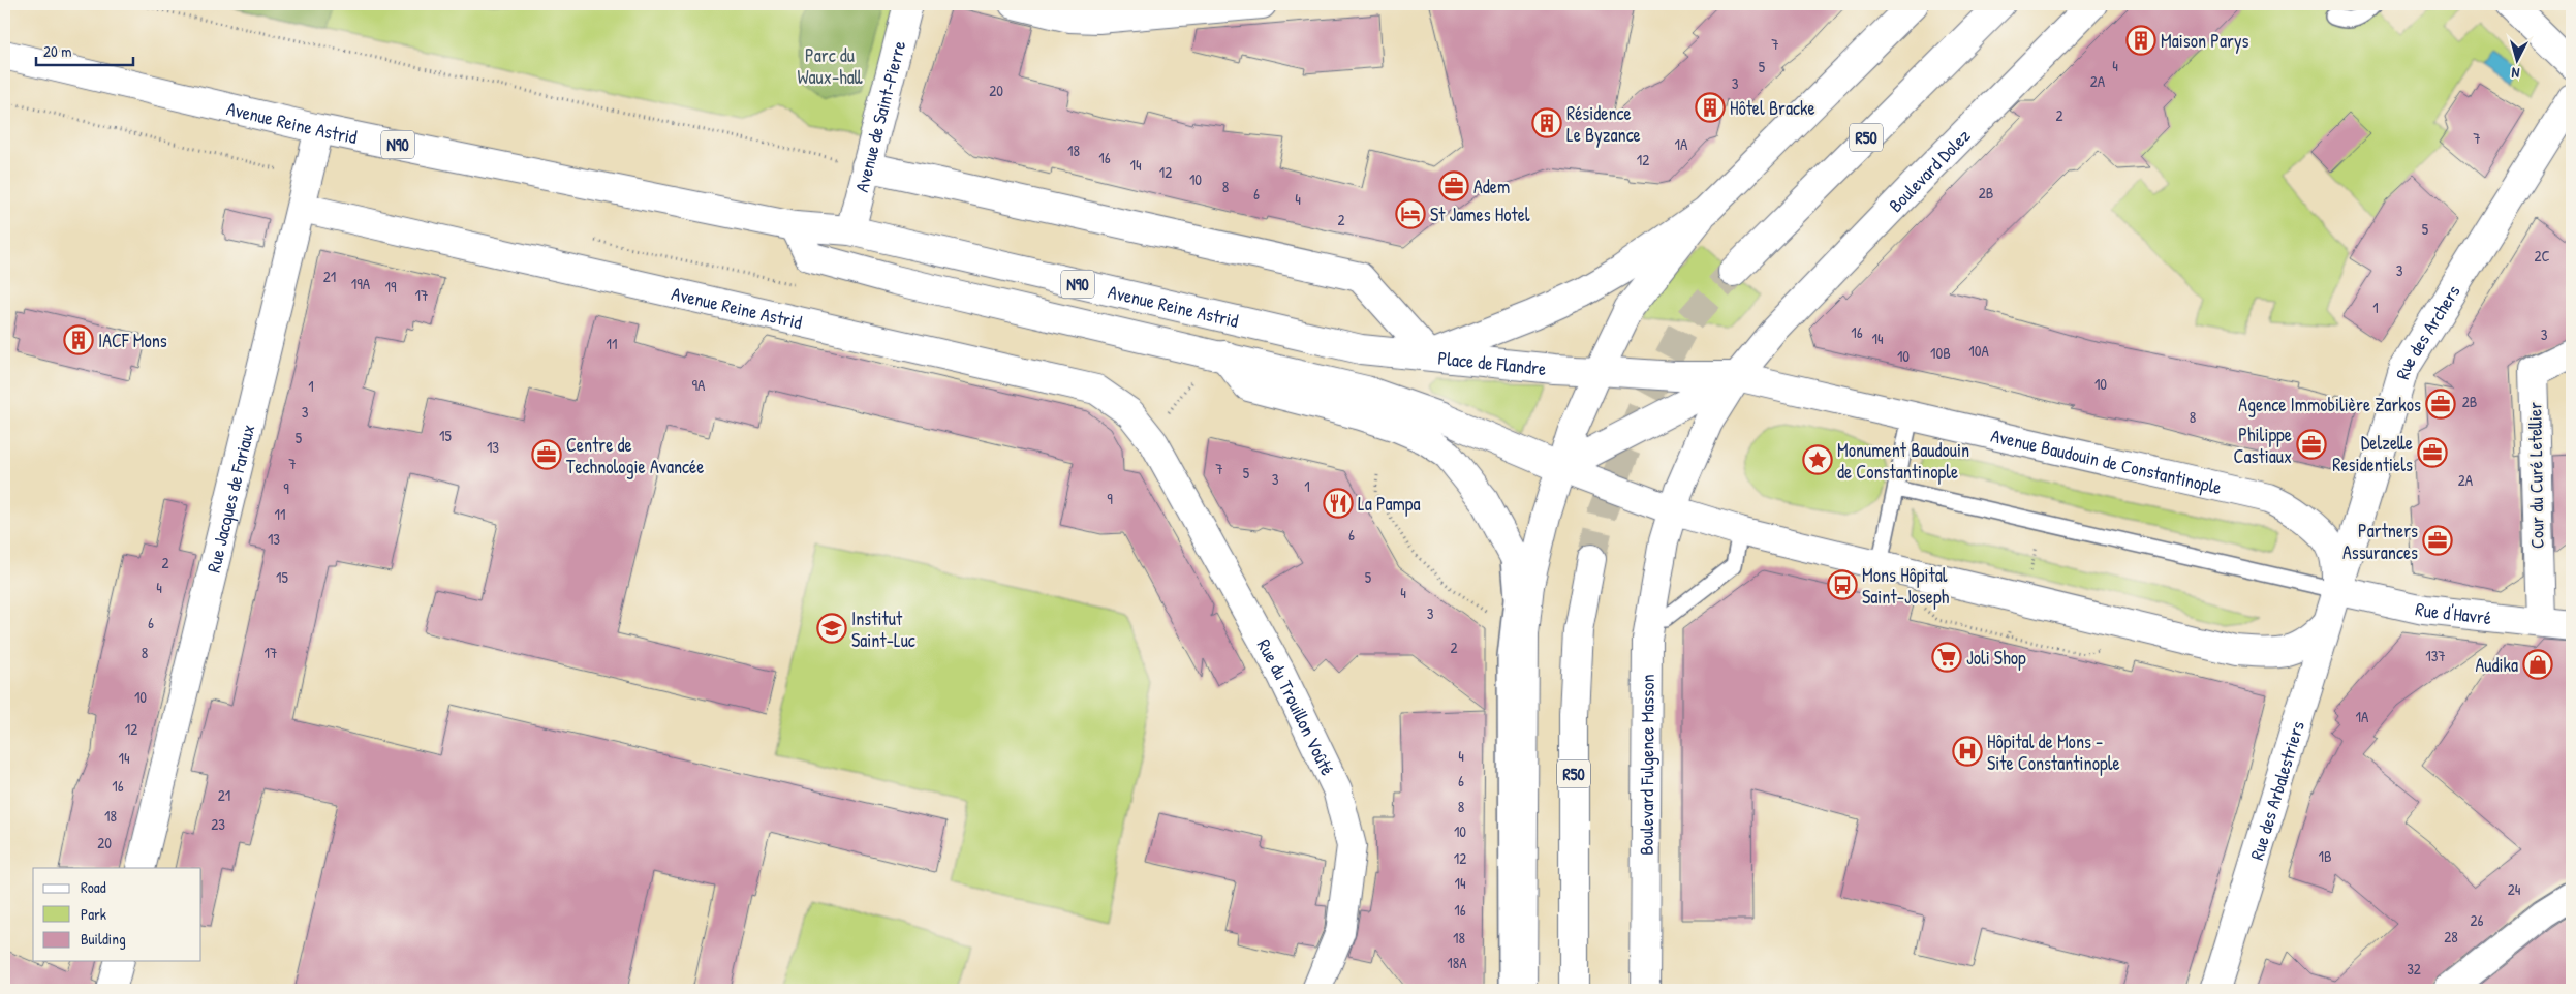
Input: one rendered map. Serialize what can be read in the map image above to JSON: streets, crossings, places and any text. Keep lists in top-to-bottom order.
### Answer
{
  "streets": {
    "main road": [
      "Avenue de Saint-Pierre",
      "Avenue Reine Astrid",
      "R50",
      "N90",
      "Boulevard Dolez",
      "Rue des Archers",
      "Place de Flandre",
      "Avenue Baudouin de Constantinople",
      "Cour du Curé Letellier",
      "Rue Jacques de Fariaux",
      "Rue d'Havré",
      "Rue du Trouillon Voûté",
      "Boulevard Fulgence Masson",
      "Rue des Arbalestriers"
    ]
  },
  "crossings": [
    ["Avenue de Saint-Pierre", "Avenue Reine Astrid"],
    ["Avenue de Saint-Pierre", "Place de Flandre"],
    ["Avenue Reine Astrid", "Place de Flandre"],
    ["Avenue Reine Astrid", "Rue Jacques de Fariaux"],
    ["Avenue Reine Astrid", "Rue du Trouillon Voûté"],
    ["Boulevard Dolez", "Place de Flandre"],
    ["Rue des Archers", "Avenue Baudouin de Constantinople"],
    ["Rue des Archers", "Rue d'Havré"],
    ["Rue des Archers", "Rue des Arbalestriers"],
    ["Place de Flandre", "Avenue Baudouin de Constantinople"],
    ["Avenue Baudouin de Constantinople", "Rue d'Havré"],
    ["Avenue Baudouin de Constantinople", "Rue des Arbalestriers"],
    ["Cour du Curé Letellier", "Rue d'Havré"],
    ["Rue d'Havré", "Rue des Arbalestriers"]
  ],
  "parks": ["Parc du Waux-hall"],
  "places": {
    "building": [
      "Maison Parys",
      "Hôtel Bracke",
      "Résidence Le Byzance",
      "IACF Mons"
    ],
    "office": [
      "Adem",
      "Agence Immobilière Zarkos",
      "Philippe Castiaux",
      "Delzelle Residentiels",
      "Centre de Technologie Avancée",
      "Partners Assurances"
    ],
    "hotel": ["St James Hotel"],
    "place": ["Monument Baudouin de Constantinople"],
    "restaurant": ["La Pampa"],
    "bus stop": ["Mons Hôpital Saint-Joseph"],
    "school or university": ["Institut Saint-Luc"],
    "supermarket": ["Joli Shop"],
    "shop": ["Audika"],
    "hospital": ["Hôpital de Mons - Site Constantinople"]
  },
  "house_numbers": [
    "7",
    "4",
    "5",
    "2A",
    "3",
    "20",
    "2",
    "7",
    "1A",
    "18",
    "16",
    "12",
    "14",
    "12",
    "10",
    "8",
    "2B",
    "6",
    "4",
    "2",
    "5",
    "2C",
    "3",
    "21",
    "19A",
    "19",
    "17",
    "1",
    "16",
    "3",
    "14",
    "11",
    "10A",
    "10B",
    "10",
    "10",
    "9A",
    "1",
    "2B",
    "3",
    "8",
    "15",
    "5",
    "13",
    "7",
    "7",
    "5",
    "3",
    "2A",
    "1",
    "9",
    "9",
    "11",
    "6",
    "13",
    "2",
    "15",
    "5",
    "4",
    "4",
    "3",
    "6",
    "2",
    "8",
    "17",
    "137",
    "10",
    "1A",
    "12",
    "4",
    "14",
    "6",
    "16",
    "21",
    "8",
    "18",
    "23",
    "10",
    "20",
    "1B",
    "12",
    "14",
    "24",
    "16",
    "26",
    "28",
    "18",
    "18A",
    "32"
  ],
  "legend": ["Road", "Park", "Building"],
  "scale_bar": "20 m",
  "north": "bottom"
}
